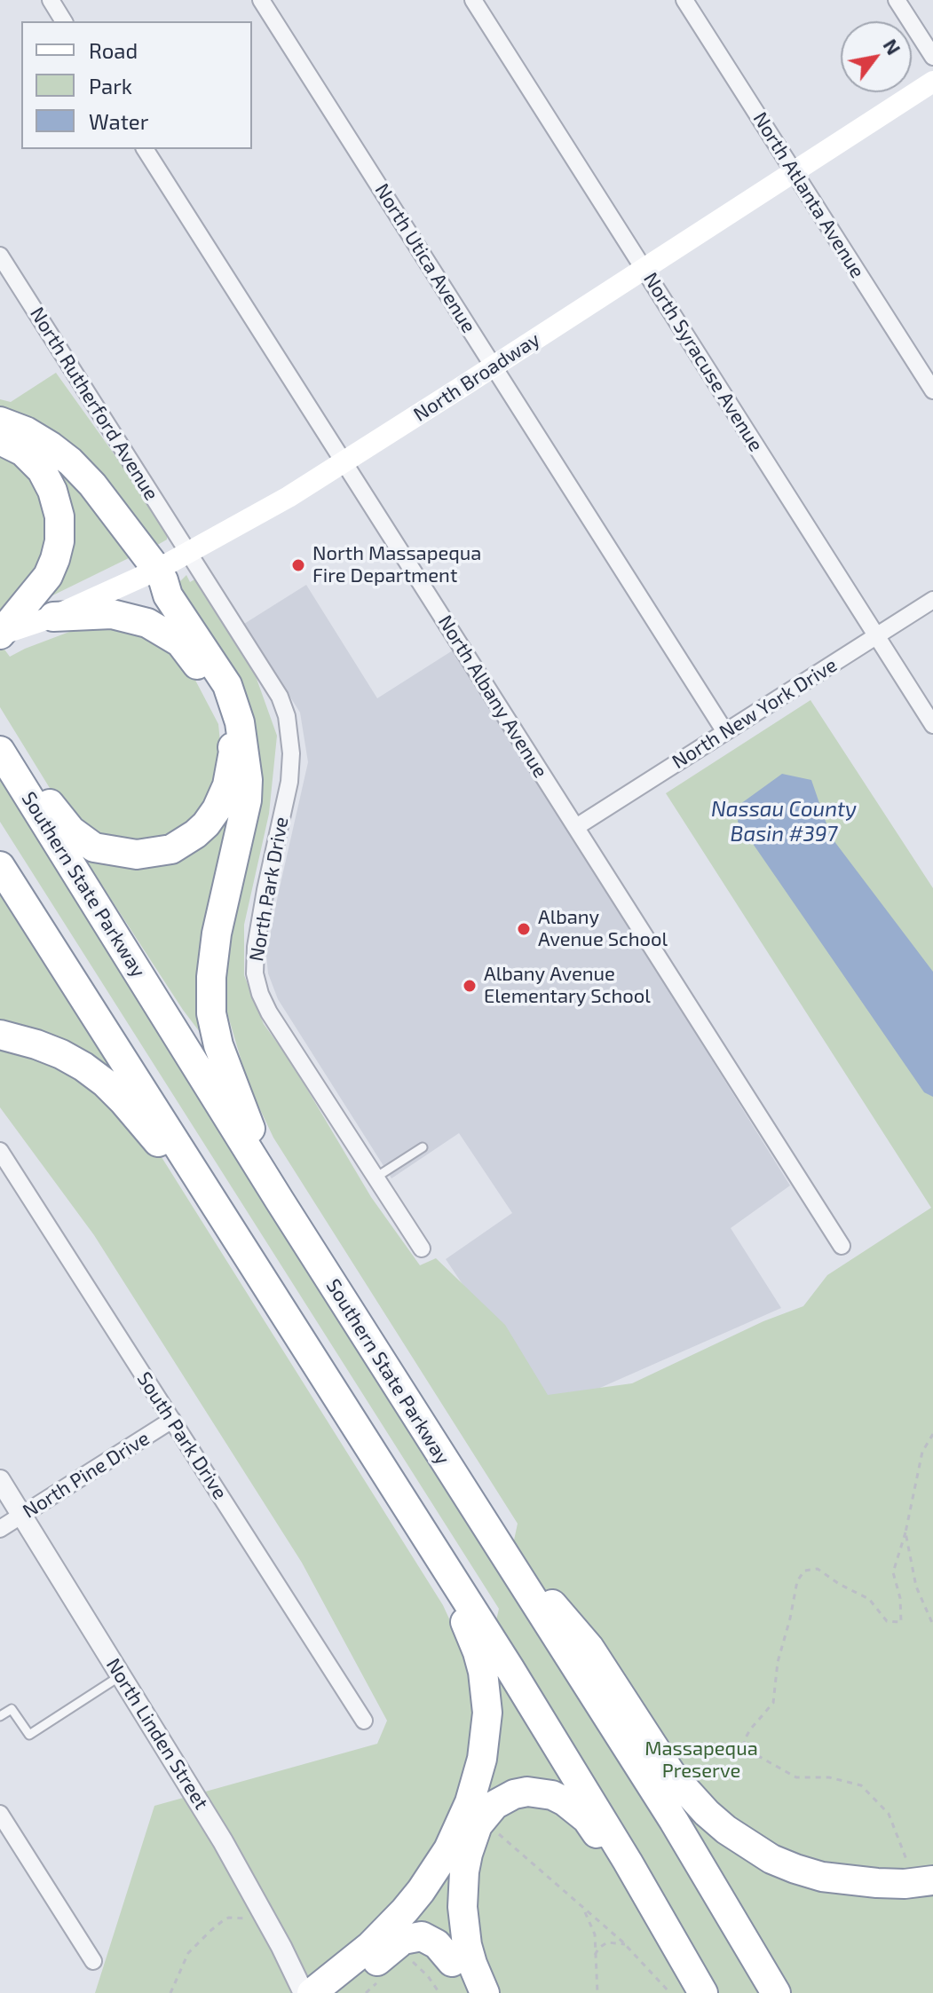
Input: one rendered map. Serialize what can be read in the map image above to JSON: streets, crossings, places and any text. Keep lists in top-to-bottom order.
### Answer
{
  "streets": {
    "highway": ["Southern State Parkway"],
    "main road": ["North Broadway"],
    "street": [
      "North Atlanta Avenue",
      "North Utica Avenue",
      "North Syracuse Avenue",
      "North Rutherford Avenue",
      "North Albany Avenue",
      "North New York Drive",
      "North Park Drive",
      "South Park Drive",
      "North Pine Drive",
      "North Linden Street"
    ]
  },
  "crossings": [
    ["North Atlanta Avenue", "North Broadway"],
    ["North Utica Avenue", "North Broadway"],
    ["North Utica Avenue", "North New York Drive"],
    ["North Syracuse Avenue", "North Broadway"],
    ["North Syracuse Avenue", "North New York Drive"],
    ["North Broadway", "North Rutherford Avenue"],
    ["North Broadway", "North Albany Avenue"],
    ["North Broadway", "North Park Drive"],
    ["North Rutherford Avenue", "North Park Drive"],
    ["North Albany Avenue", "North New York Drive"],
    ["South Park Drive", "North Pine Drive"],
    ["North Pine Drive", "North Linden Street"]
  ],
  "water": ["Nassau County Basin #397"],
  "parks": ["Massapequa Preserve"],
  "places": ["North Massapequa Fire Department", "Albany Avenue School", "Albany Avenue Elementary School"],
  "legend": ["Road", "Park", "Water"],
  "north": "top right"
}
